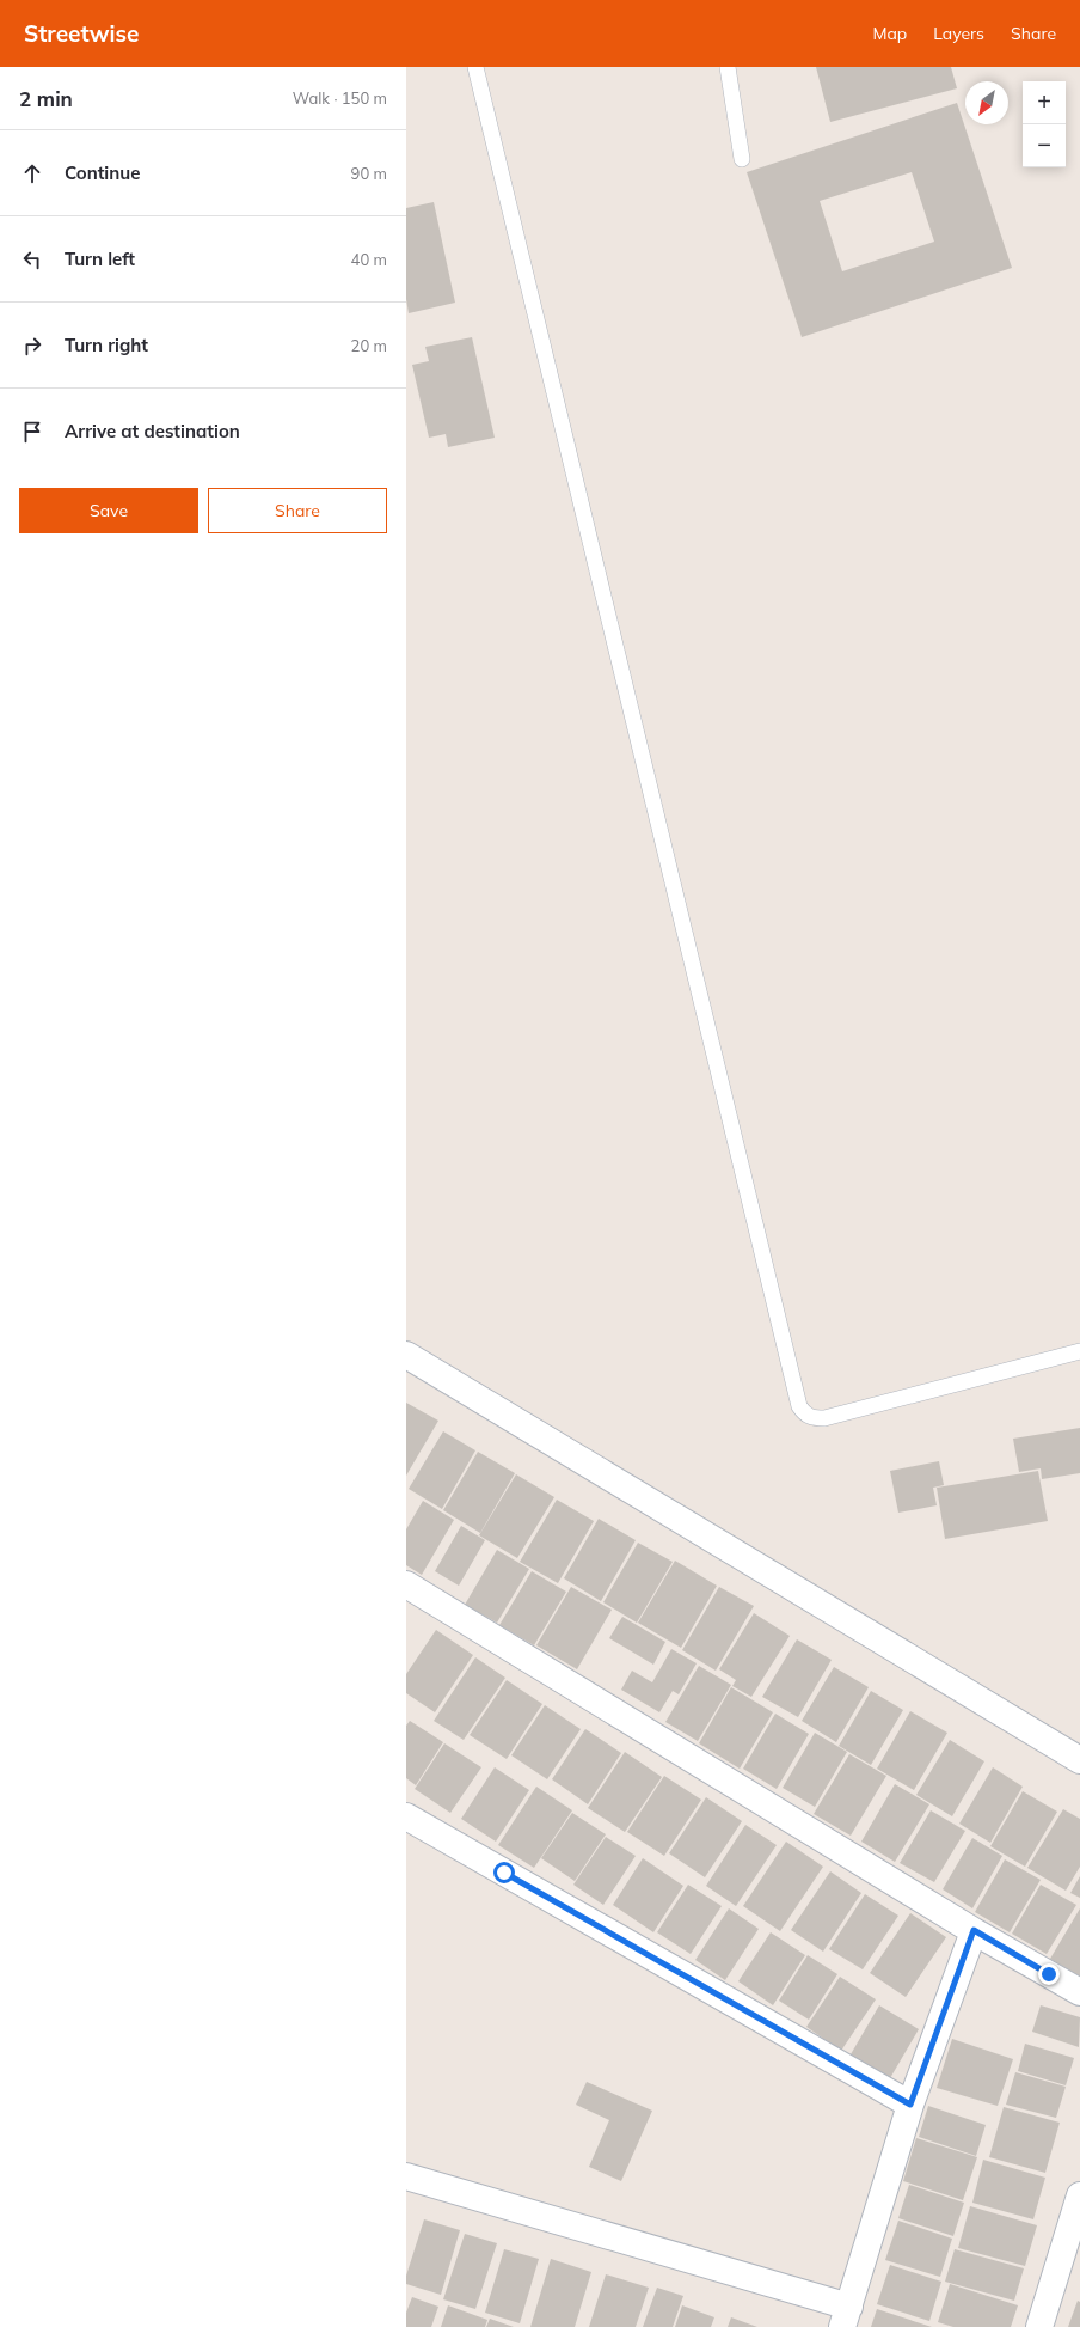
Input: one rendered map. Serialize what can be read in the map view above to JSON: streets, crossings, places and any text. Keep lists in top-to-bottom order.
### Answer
{
  "north": "bottom left",
  "page": {
    "header": "Streetwise",
    "nav": ["Map", "Layers", "Share"],
    "heading": ["2 min", "Walk · 150 m"],
    "map_buttons": ["+", "−"],
    "list": [
      ["Continue", "90 m"],
      ["Turn left", "40 m"],
      ["Turn right", "20 m"],
      "Arrive at destination"
    ],
    "buttons": ["Save", "Share"]
  }
}
